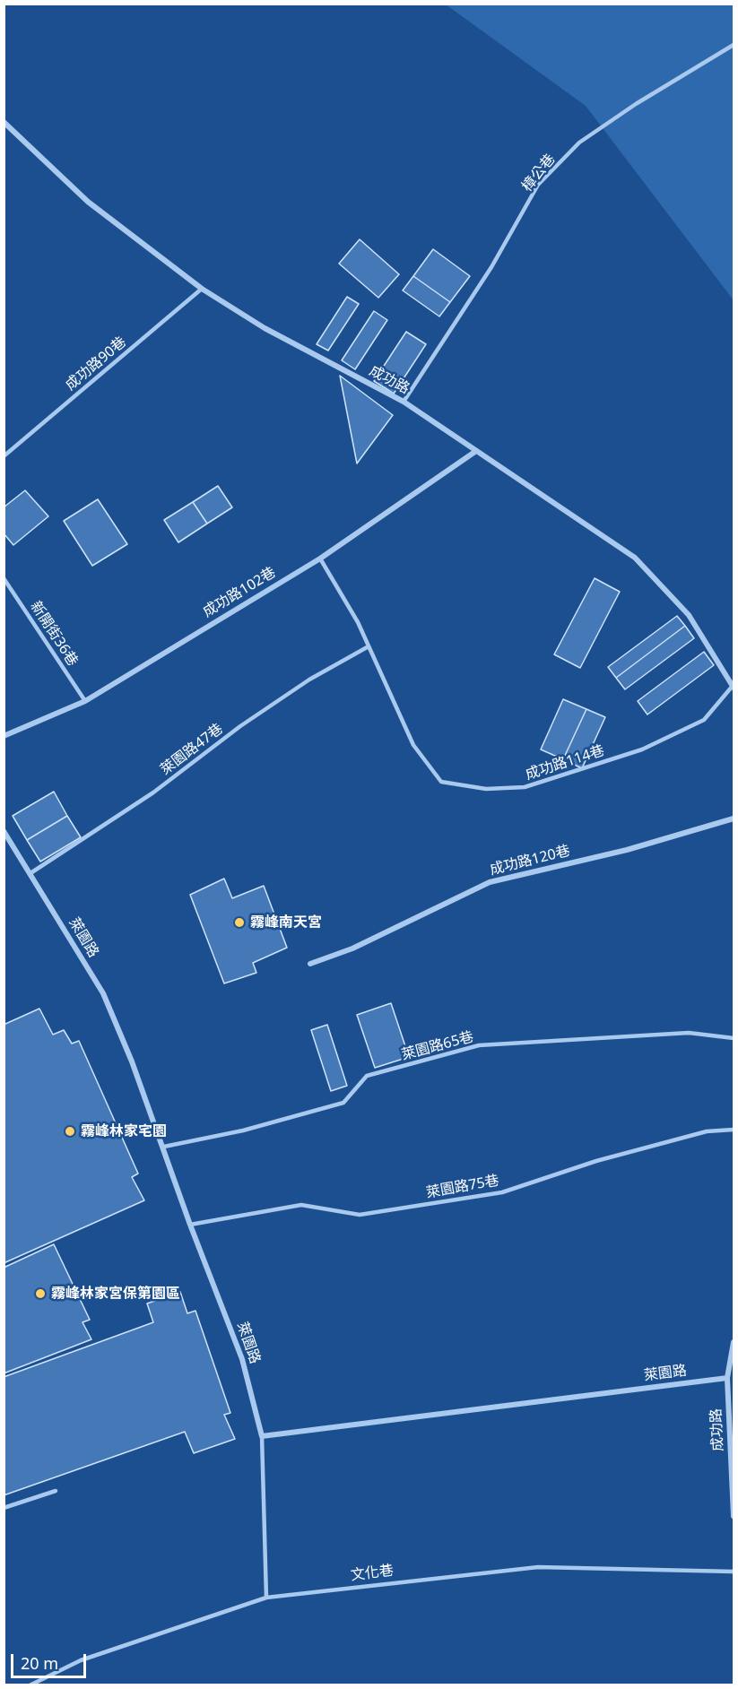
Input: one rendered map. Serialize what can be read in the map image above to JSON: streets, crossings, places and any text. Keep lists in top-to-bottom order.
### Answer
{
  "streets": {
    "street": [
      "成功路",
      "成功路102巷",
      "成功路120巷",
      "萊園路"
    ],
    "lane": [
      "樟公巷",
      "成功路90巷",
      "新開街36巷",
      "萊園路47巷",
      "成功路114巷",
      "萊園路65巷",
      "萊園路75巷",
      "文化巷"
    ]
  },
  "crossings": [
    ["樟公巷", "成功路"],
    ["成功路90巷", "成功路"],
    ["成功路", "成功路102巷"],
    ["成功路", "成功路114巷"],
    ["成功路", "萊園路"],
    ["成功路102巷", "新開街36巷"],
    ["成功路102巷", "成功路114巷"],
    ["萊園路47巷", "成功路114巷"],
    ["萊園路47巷", "萊園路"],
    ["萊園路", "萊園路65巷"],
    ["萊園路", "萊園路75巷"]
  ],
  "places": ["霧峰南天宮", "霧峰林家宅園", "霧峰林家宮保第園區"],
  "scale_bar": "20 m"
}
